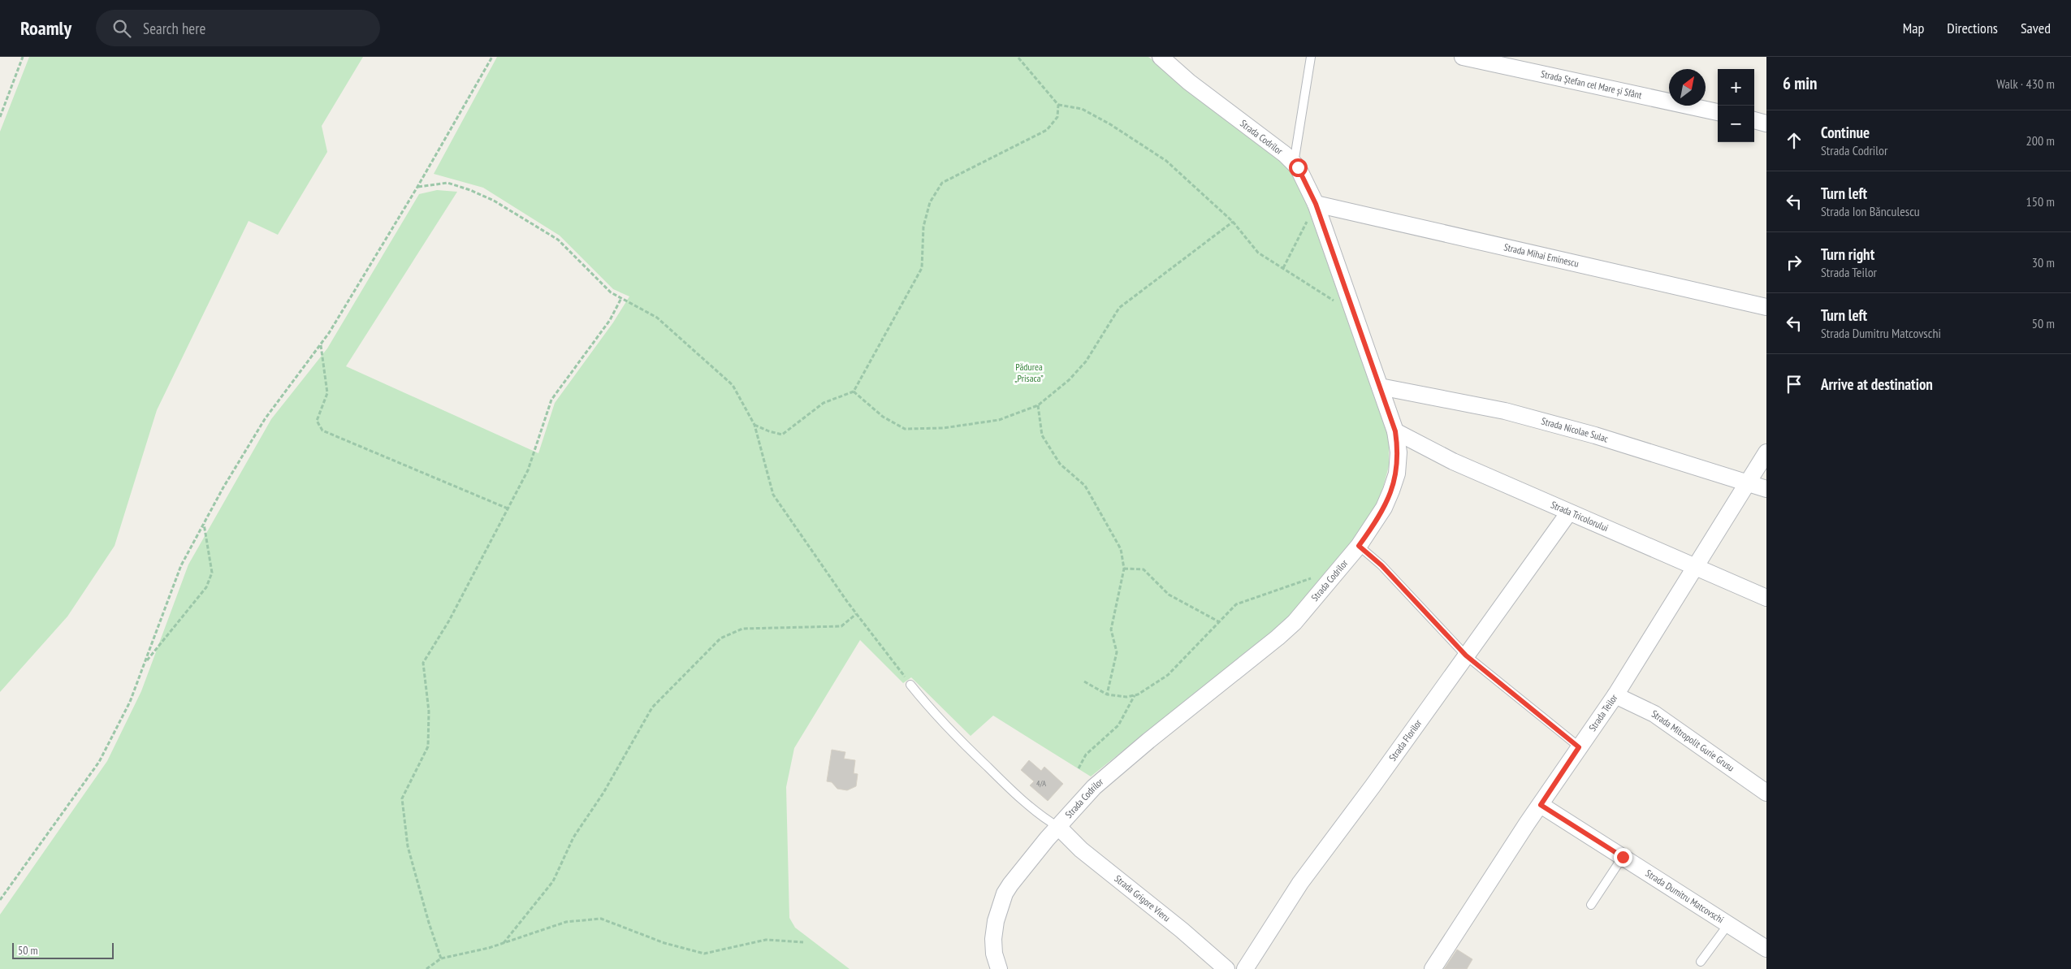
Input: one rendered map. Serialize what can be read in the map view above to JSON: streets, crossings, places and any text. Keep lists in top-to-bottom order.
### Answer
{
  "streets": {
    "street": [
      "Strada Ștefan cel Mare și Sfânt",
      "Strada Codrilor",
      "Strada Mihai Eminescu",
      "Strada Nicolae Sulac",
      "Strada Tricolorului",
      "Strada Teilor",
      "Strada Florilor",
      "Strada Mitropolit Gurie Grusu",
      "Strada Dumitru Matcovschi",
      "Strada Grigore Vieru"
    ]
  },
  "crossings": [
    ["Strada Codrilor", "Strada Mihai Eminescu"],
    ["Strada Codrilor", "Strada Nicolae Sulac"],
    ["Strada Codrilor", "Strada Tricolorului"],
    ["Strada Codrilor", "Strada Grigore Vieru"],
    ["Strada Nicolae Sulac", "Strada Teilor"],
    ["Strada Tricolorului", "Strada Teilor"],
    ["Strada Tricolorului", "Strada Florilor"],
    ["Strada Teilor", "Strada Mitropolit Gurie Grusu"],
    ["Strada Teilor", "Strada Dumitru Matcovschi"]
  ],
  "parks": ["Pădurea „Prisaca”"],
  "house_numbers": ["4/A"],
  "scale_bar": "50 m",
  "north": "top right",
  "page": {
    "header": "Roamly",
    "search": "Search here",
    "nav": ["Map", "Directions", "Saved"],
    "heading": ["6 min", "Walk · 430 m"],
    "map_buttons": ["+", "−"],
    "list": [
      ["Continue", "Strada Codrilor", "200 m"],
      ["Turn left", "Strada Ion Bănculescu", "150 m"],
      ["Turn right", "Strada Teilor", "30 m"],
      ["Turn left", "Strada Dumitru Matcovschi", "50 m"],
      "Arrive at destination"
    ],
    "scale": "50 m"
  }
}
